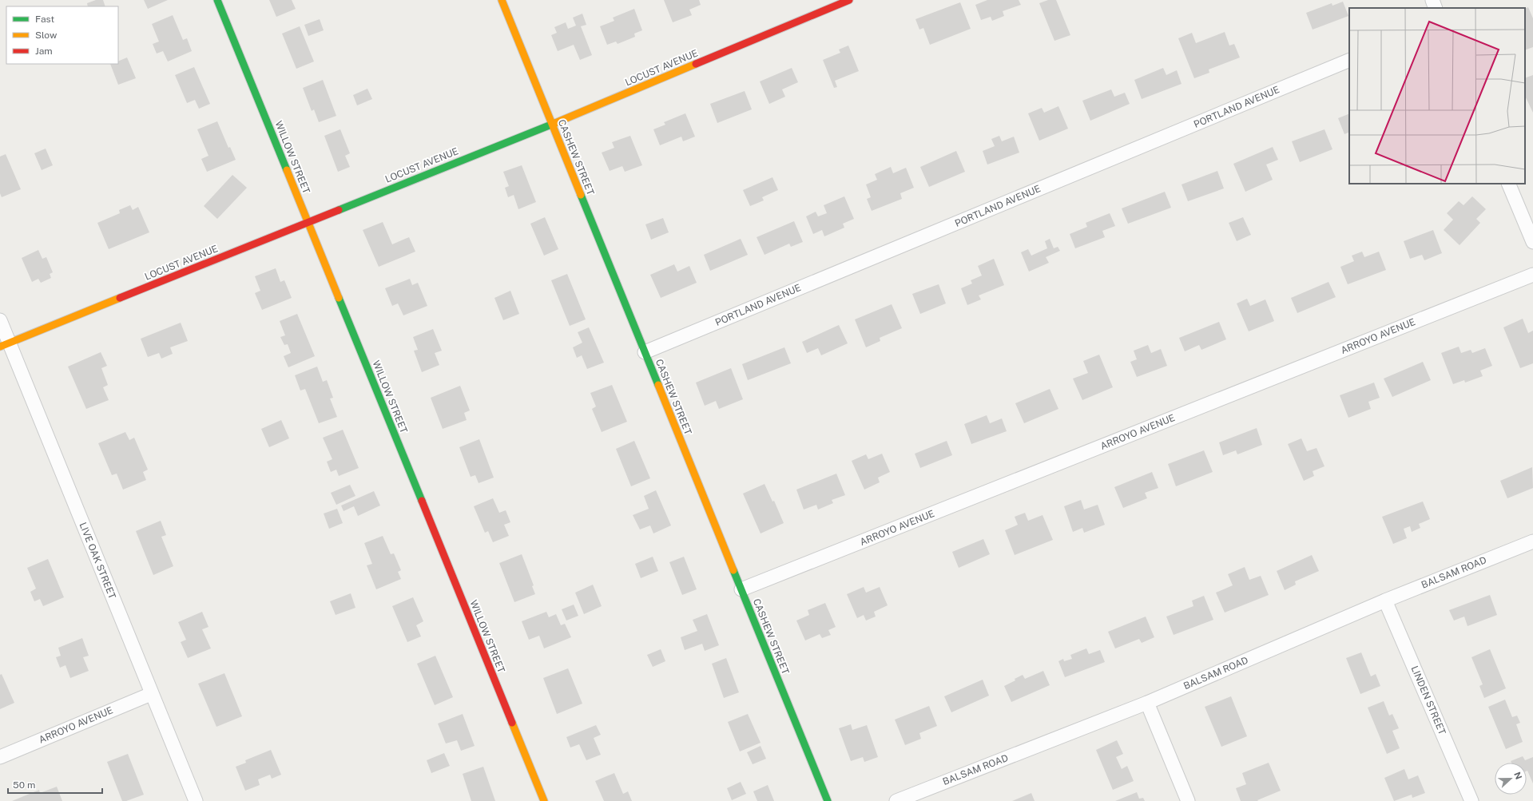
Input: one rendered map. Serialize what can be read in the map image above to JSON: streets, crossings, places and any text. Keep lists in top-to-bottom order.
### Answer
{
  "streets": {
    "street": [
      "LOCUST AVENUE",
      "PORTLAND AVENUE",
      "WILLOW STREET",
      "CASHEW STREET",
      "ARROYO AVENUE",
      "LIVE OAK STREET",
      "BALSAM ROAD",
      "LINDEN STREET"
    ]
  },
  "crossings": [
    ["LOCUST AVENUE", "WILLOW STREET"],
    ["LOCUST AVENUE", "CASHEW STREET"],
    ["LOCUST AVENUE", "LIVE OAK STREET"],
    ["PORTLAND AVENUE", "CASHEW STREET"],
    ["CASHEW STREET", "ARROYO AVENUE"],
    ["ARROYO AVENUE", "LIVE OAK STREET"],
    ["BALSAM ROAD", "LINDEN STREET"]
  ],
  "legend": ["Fast", "Slow", "Jam"],
  "scale_bar": "50 m",
  "north": "right"
}
